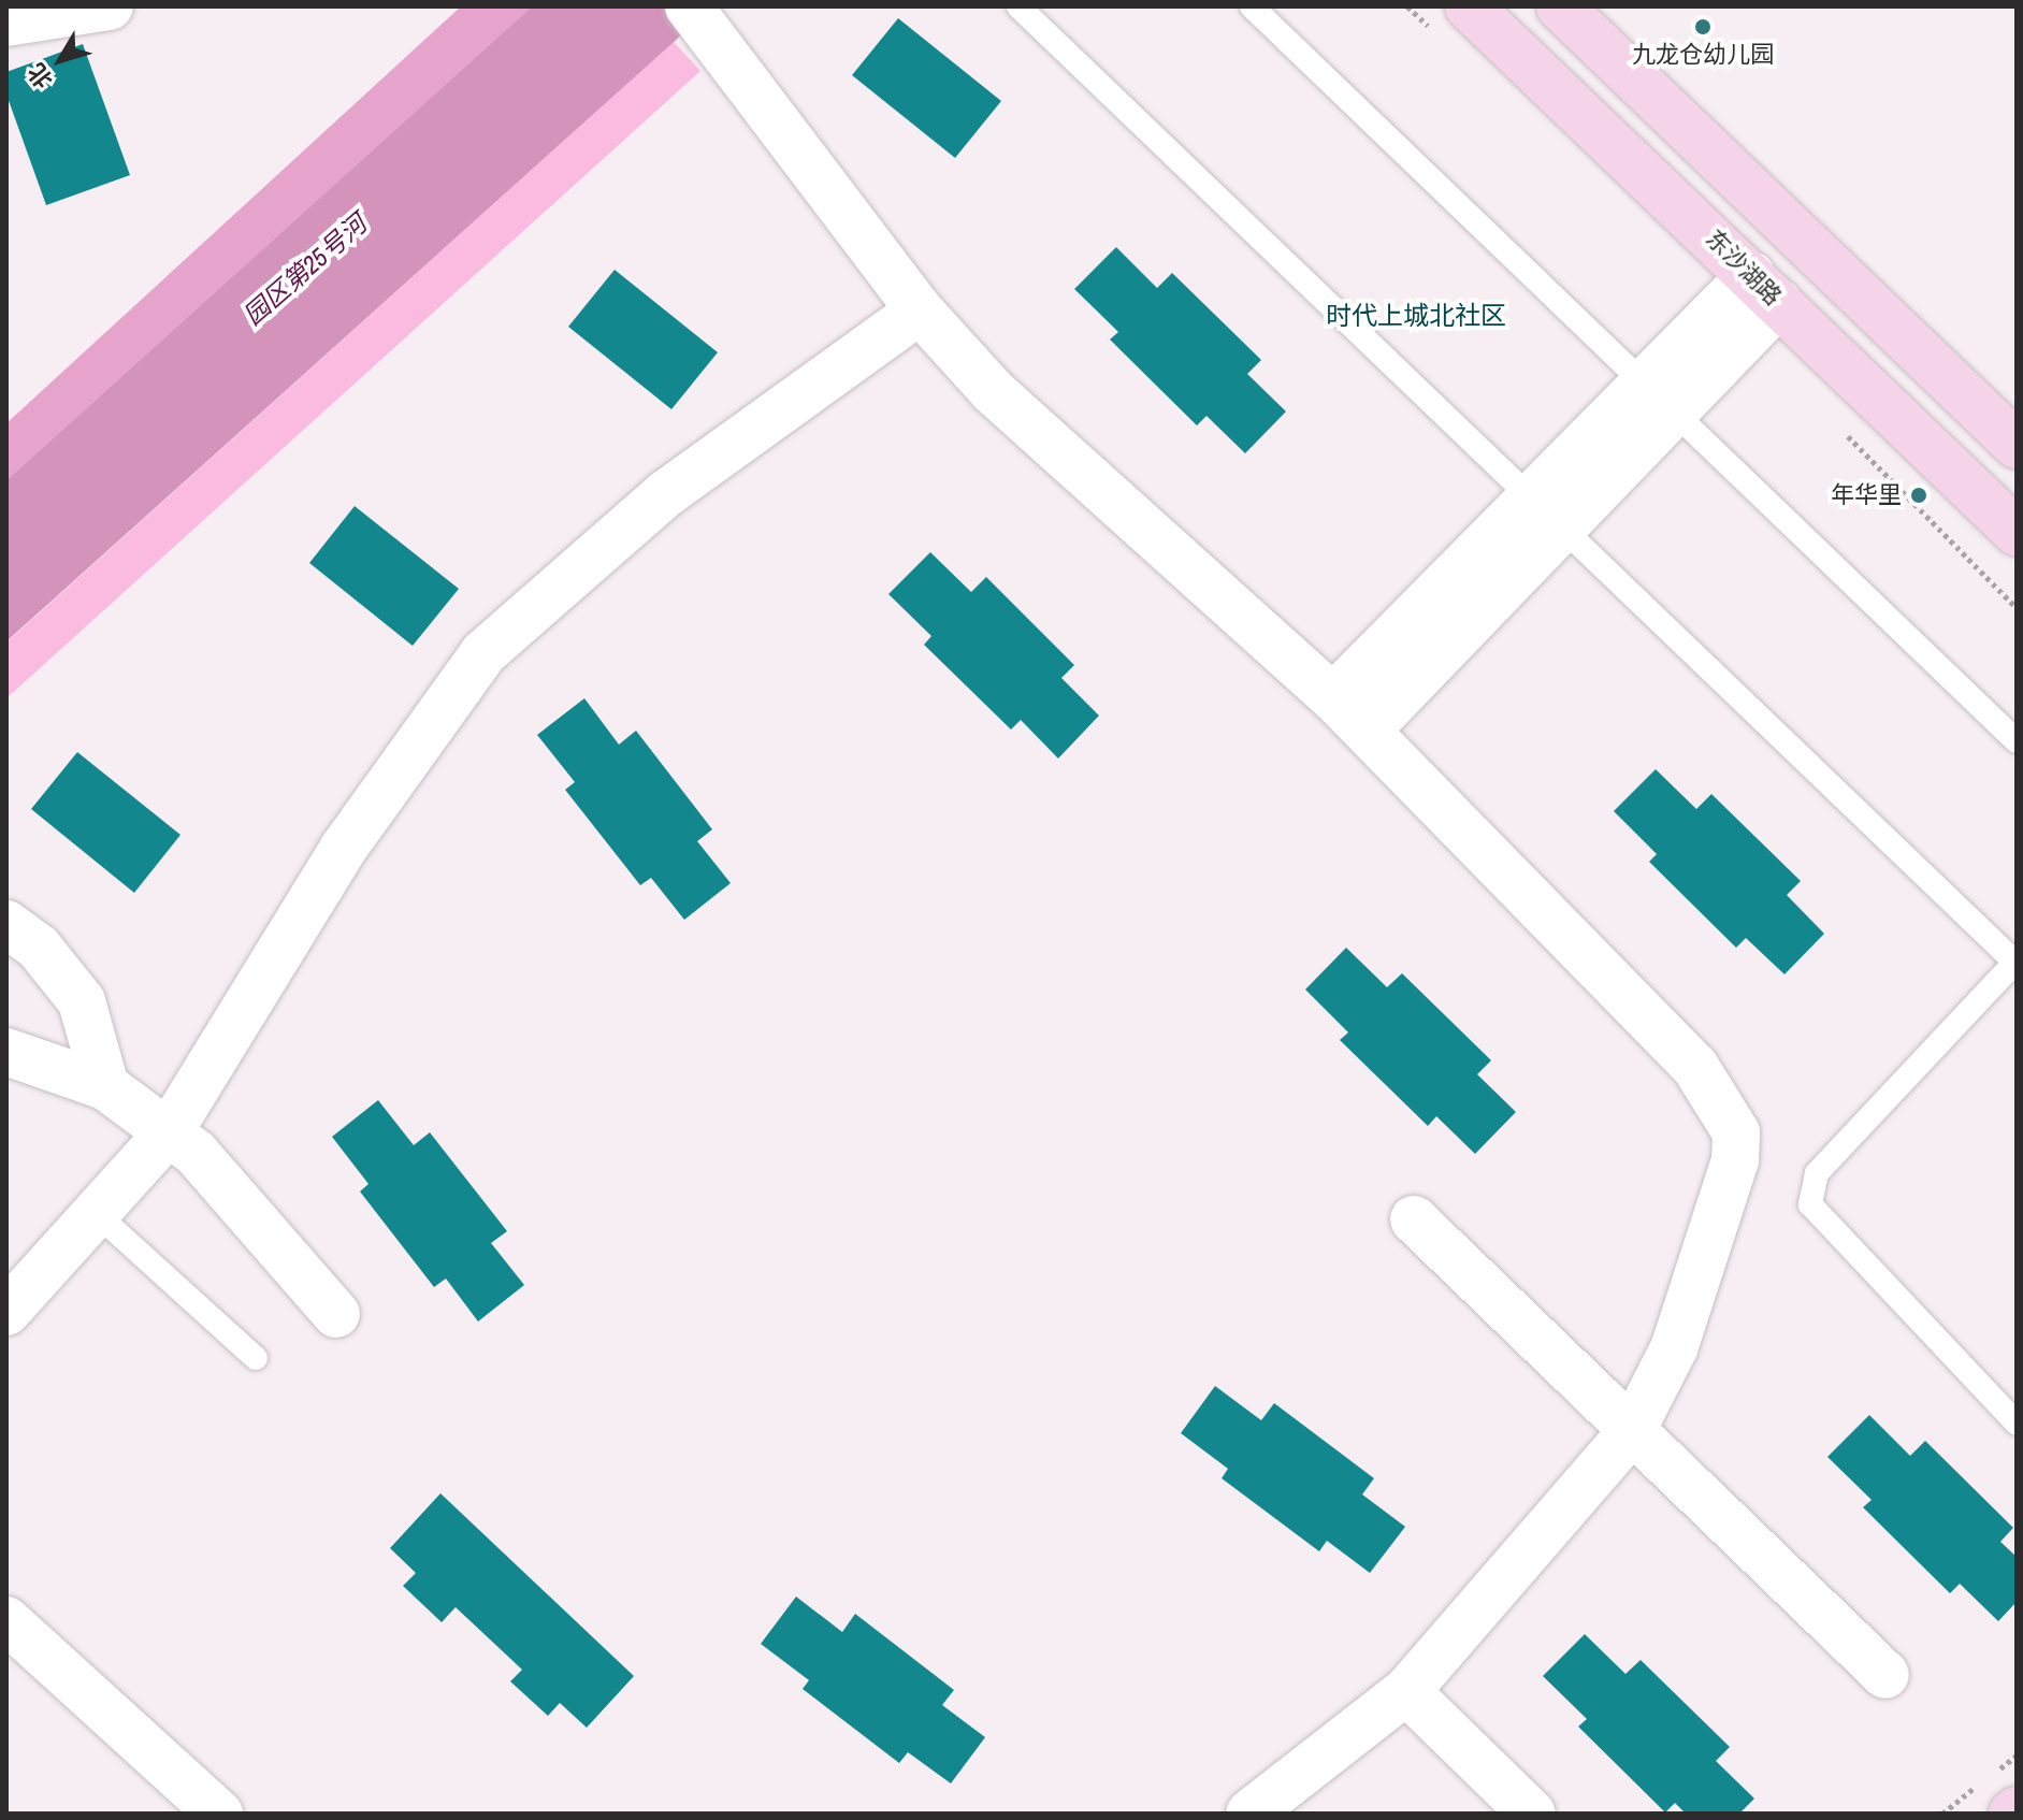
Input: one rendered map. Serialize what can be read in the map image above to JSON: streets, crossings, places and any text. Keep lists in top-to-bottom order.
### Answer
{
  "streets": {
    "main road": ["东沙湖路"]
  },
  "districts": ["时代上城北社区"],
  "water": ["园区第25号河"],
  "places": ["九龙仓幼儿园", "年华里"],
  "north": "bottom left"
}
